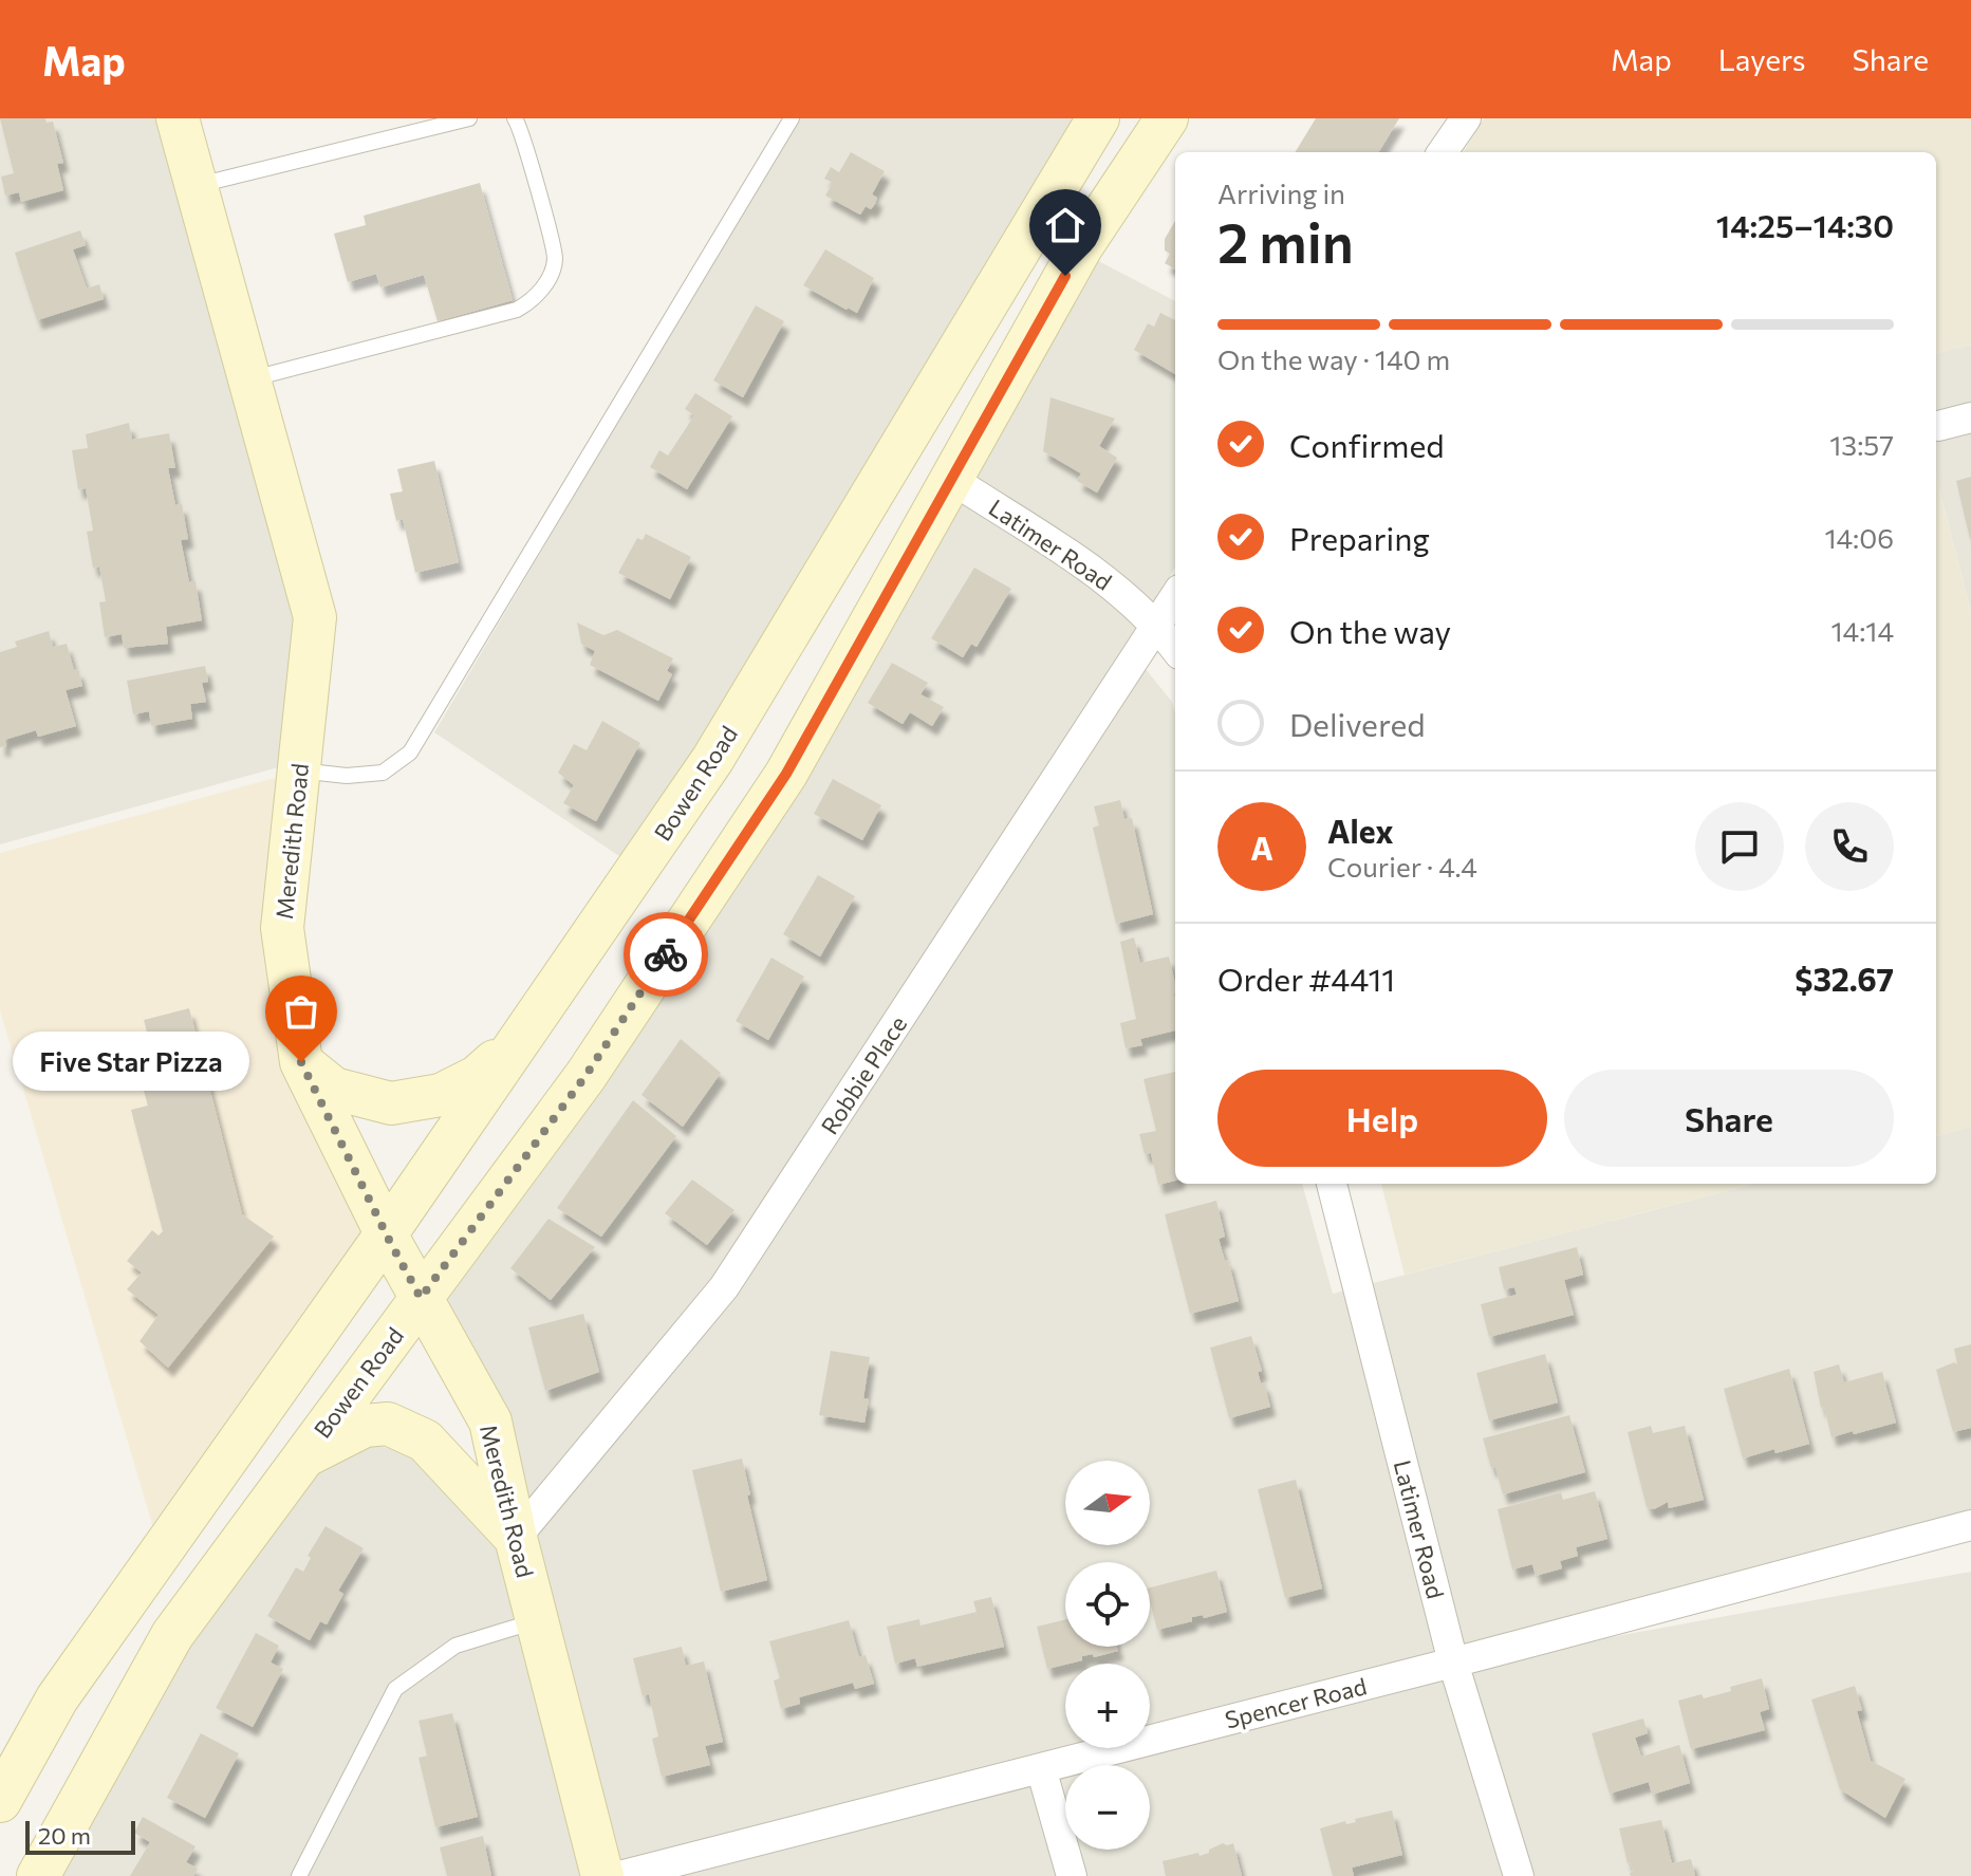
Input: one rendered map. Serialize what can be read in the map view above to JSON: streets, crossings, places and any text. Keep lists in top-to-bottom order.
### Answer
{
  "streets": {
    "main road": ["Bowen Road", "Meredith Road"],
    "street": ["Latimer Road", "Robbie Place", "Spencer Road"]
  },
  "crossings": [
    ["Latimer Road", "Bowen Road"],
    ["Latimer Road", "Robbie Place"],
    ["Latimer Road", "Spencer Road"],
    ["Bowen Road", "Meredith Road"],
    ["Meredith Road", "Robbie Place"]
  ],
  "places": ["Five Star Pizza"],
  "scale_bar": "20 m",
  "north": "right",
  "page": {
    "header": "Map",
    "nav": ["Map", "Layers", "Share"],
    "heading": ["2 min", "Arriving in", "14:25–14:30"],
    "panel": [
      "Alex",
      "Courier · 4.4",
      "Order #4411",
      "$32.67"
    ],
    "bar": "On the way · 140 m",
    "list": [
      ["Confirmed", "13:57"],
      ["Preparing", "14:06"],
      ["On the way", "14:14"],
      "Delivered"
    ],
    "round": "A",
    "bubble": "Five Star Pizza",
    "buttons": ["Help", "Share"],
    "map_buttons": ["+", "−"],
    "scale": "20 m"
  }
}
